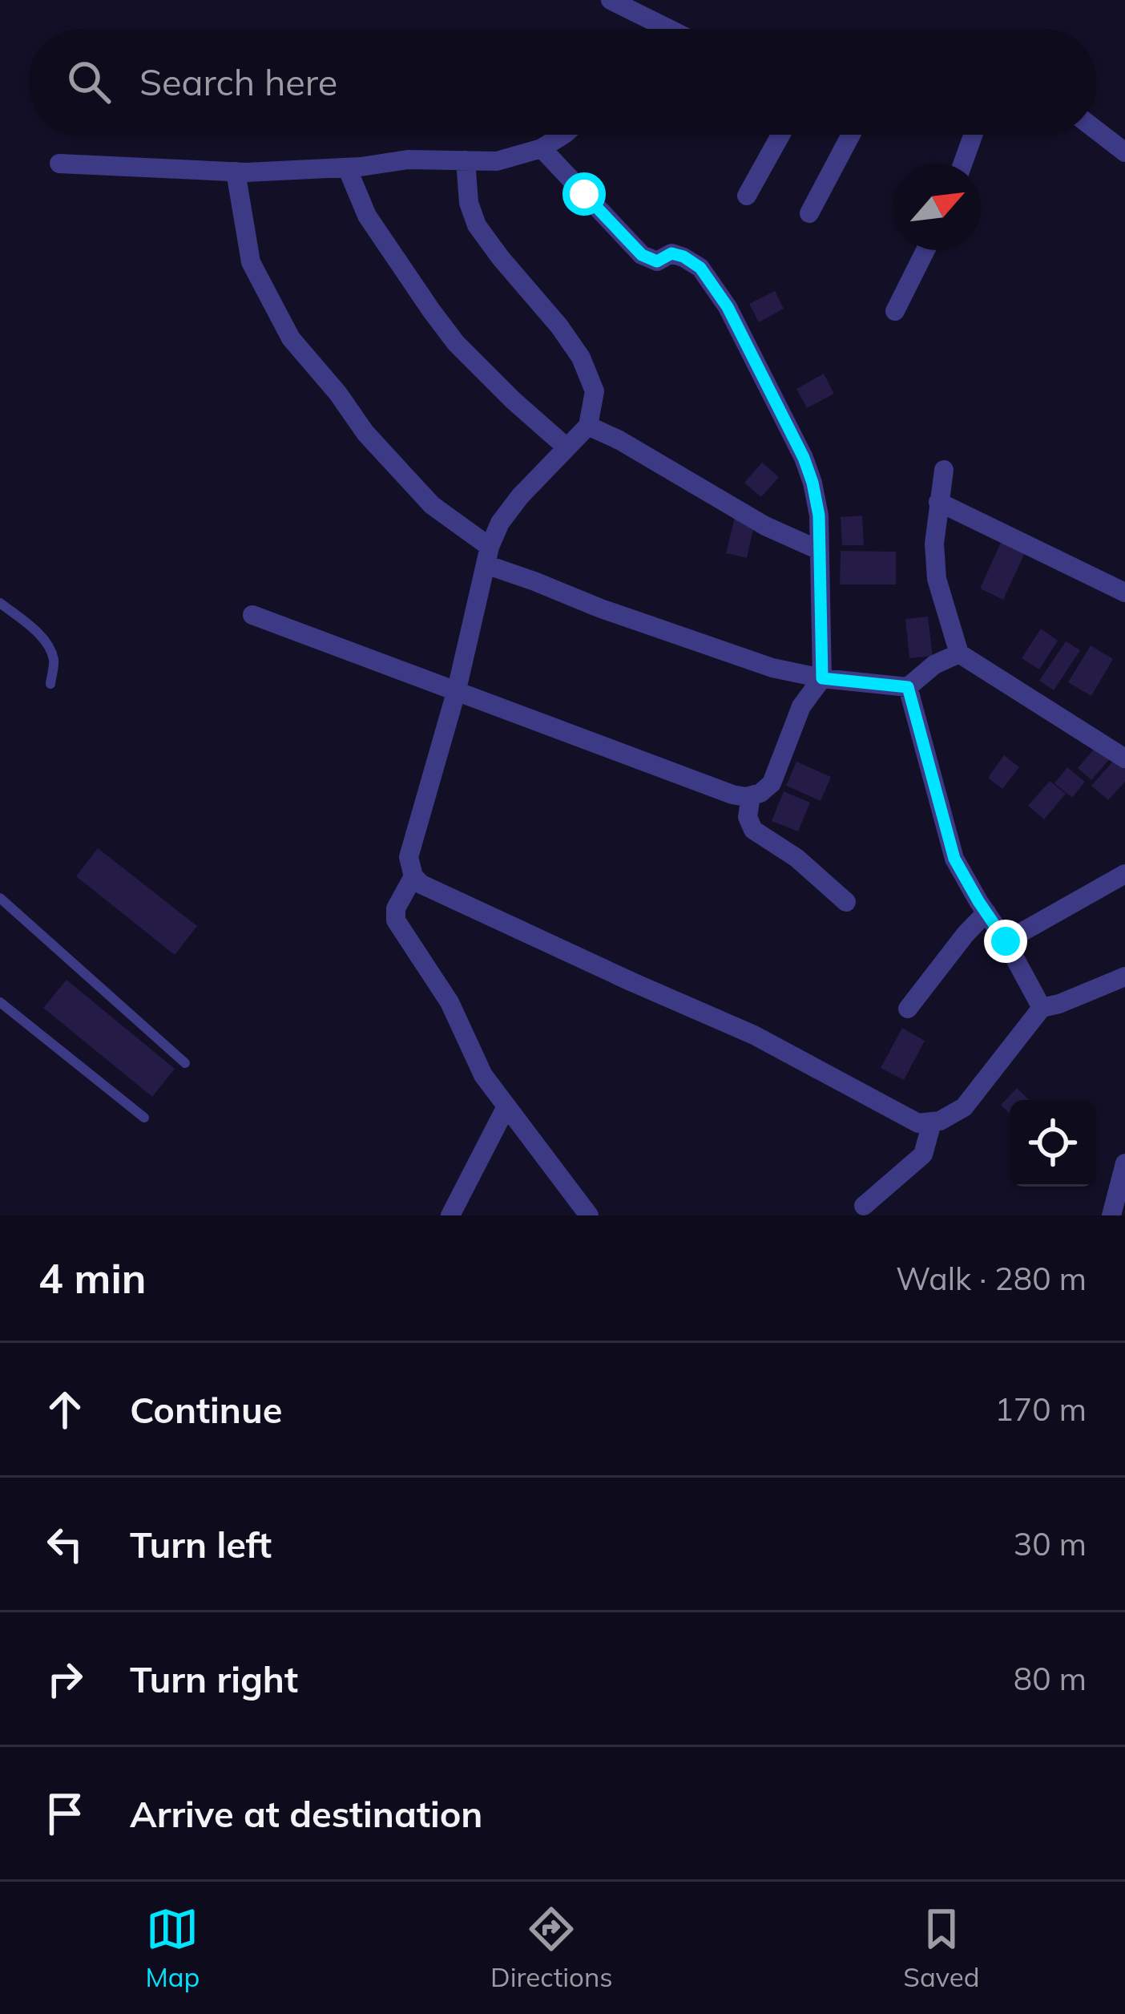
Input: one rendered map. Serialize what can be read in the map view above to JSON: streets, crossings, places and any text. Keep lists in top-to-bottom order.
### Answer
{
  "north": "top right",
  "page": {
    "search": "Search here",
    "heading": ["4 min", "Walk · 280 m"],
    "list": [
      ["Continue", "170 m"],
      ["Turn left", "30 m"],
      ["Turn right", "80 m"],
      "Arrive at destination"
    ],
    "nav": ["Map", "Directions", "Saved"]
  }
}
